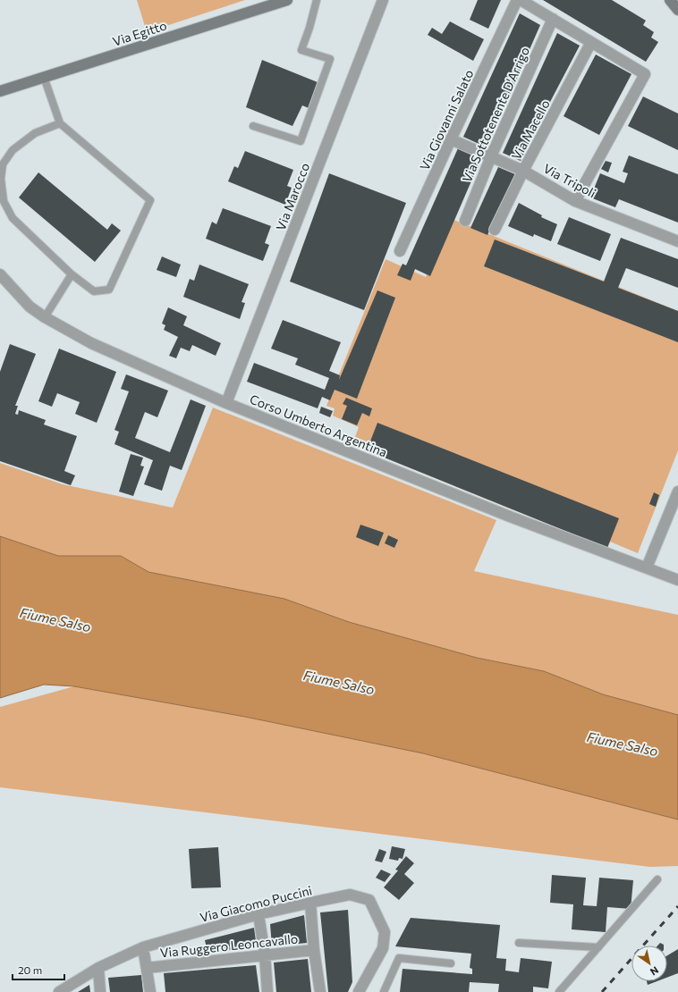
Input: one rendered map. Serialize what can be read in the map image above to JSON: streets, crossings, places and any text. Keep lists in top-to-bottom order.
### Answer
{
  "streets": {
    "street": [
      "Via Egitto",
      "Via Sottotenente D'Arrigo",
      "Via Giovanni Salato",
      "Via Macello",
      "Via Tripoli",
      "Via Marocco",
      "Corso Umberto Argentina",
      "Via Giacomo Puccini",
      "Via Ruggero Leoncavallo"
    ]
  },
  "crossings": [
    ["Via Sottotenente D'Arrigo", "Via Tripoli"],
    ["Via Giovanni Salato", "Via Tripoli"],
    ["Via Macello", "Via Tripoli"],
    ["Via Marocco", "Corso Umberto Argentina"]
  ],
  "water": ["Fiume Salso"],
  "scale_bar": "20 m",
  "north": "bottom right"
}
